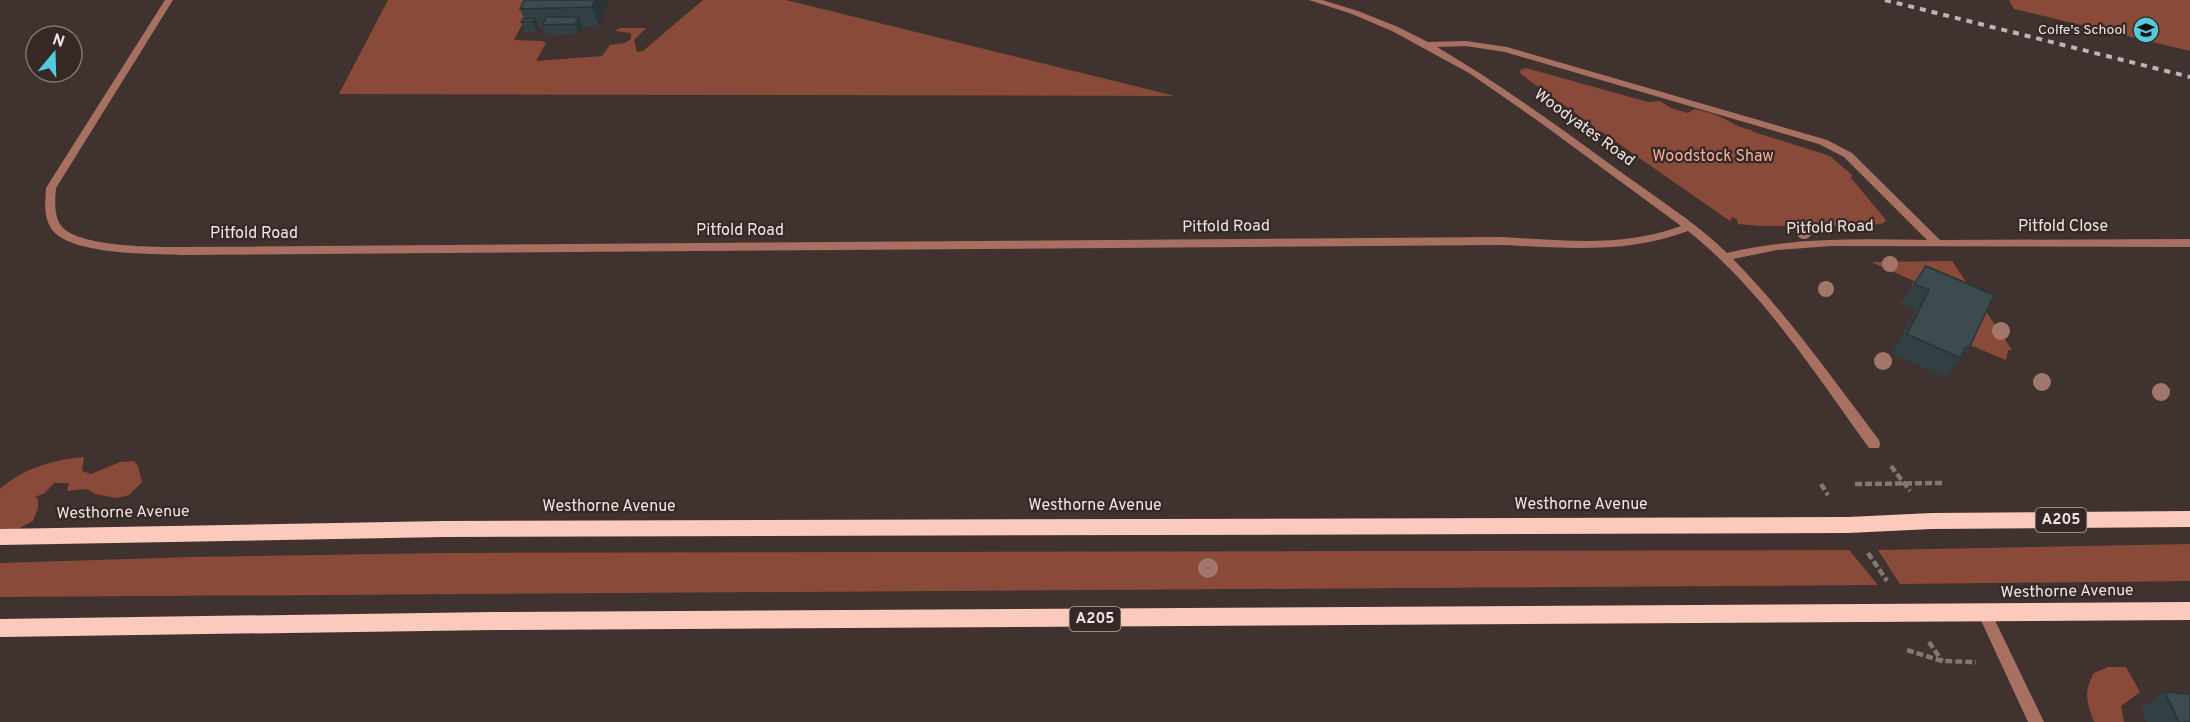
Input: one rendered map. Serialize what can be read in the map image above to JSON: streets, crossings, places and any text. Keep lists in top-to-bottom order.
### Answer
{
  "streets": {
    "highway": ["Westhorne Avenue", "A205"],
    "street": ["Woodyates Road", "Pitfold Road", "Pitfold Close"]
  },
  "crossings": [
    ["Woodyates Road", "Pitfold Road"],
    ["Woodyates Road", "Pitfold Close"],
    ["Pitfold Road", "Pitfold Close"]
  ],
  "parks": ["Woodstock Shaw"],
  "places": {
    "school or university": ["Colfe's School"]
  },
  "north": "top"
}
